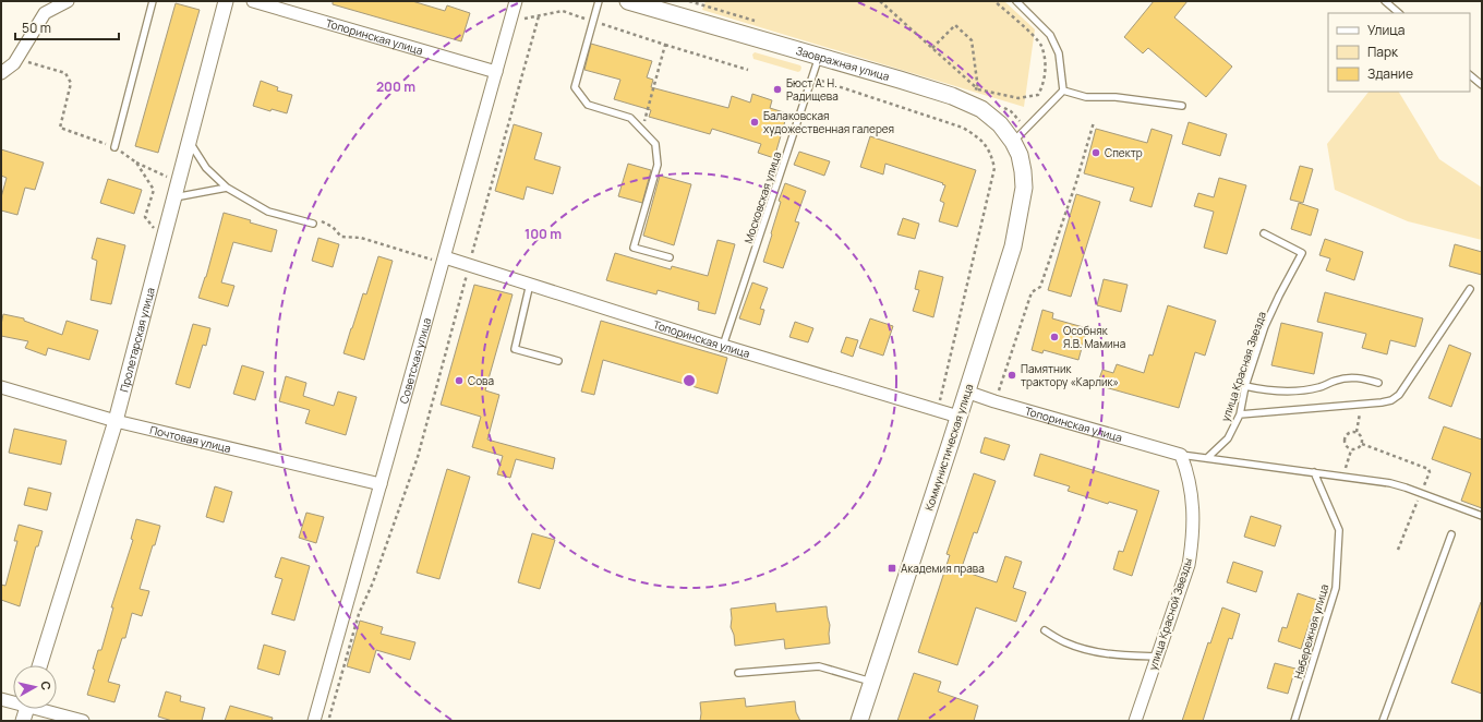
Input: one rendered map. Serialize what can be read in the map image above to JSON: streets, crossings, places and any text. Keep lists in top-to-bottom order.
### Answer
{
  "streets": {
    "main road": ["Заовражная улица", "Коммунистическая улица"],
    "street": [
      "Топоринская улица",
      "Пролетарская улица",
      "Советская улица",
      "Почтовая улица",
      "улица Красной Звезды"
    ],
    "lane": ["Московская улица", "улица Красная Звезда", "Набережная улица"]
  },
  "crossings": [
    ["Топоринская улица", "Московская улица"],
    ["Топоринская улица", "Советская улица"],
    ["Топоринская улица", "Коммунистическая улица"],
    ["Топоринская улица", "улица Красной Звезды"],
    ["Заовражная улица", "Московская улица"],
    ["Заовражная улица", "Коммунистическая улица"],
    ["Пролетарская улица", "Почтовая улица"],
    ["Советская улица", "Почтовая улица"]
  ],
  "places": {
    "other": [
      "Бюст А. Н. Радищева",
      "Балаковская художественная галерея",
      "Спектр",
      "Особняк Я.В. Мамина",
      "Памятник трактору «Карлик»",
      "Сова"
    ],
    "transit": ["Академия права"]
  },
  "legend": ["Улица", "Парк", "Здание"],
  "scale_bar": "50 m",
  "north": "right",
  "rings": ["200 m", "100 m"]
}
